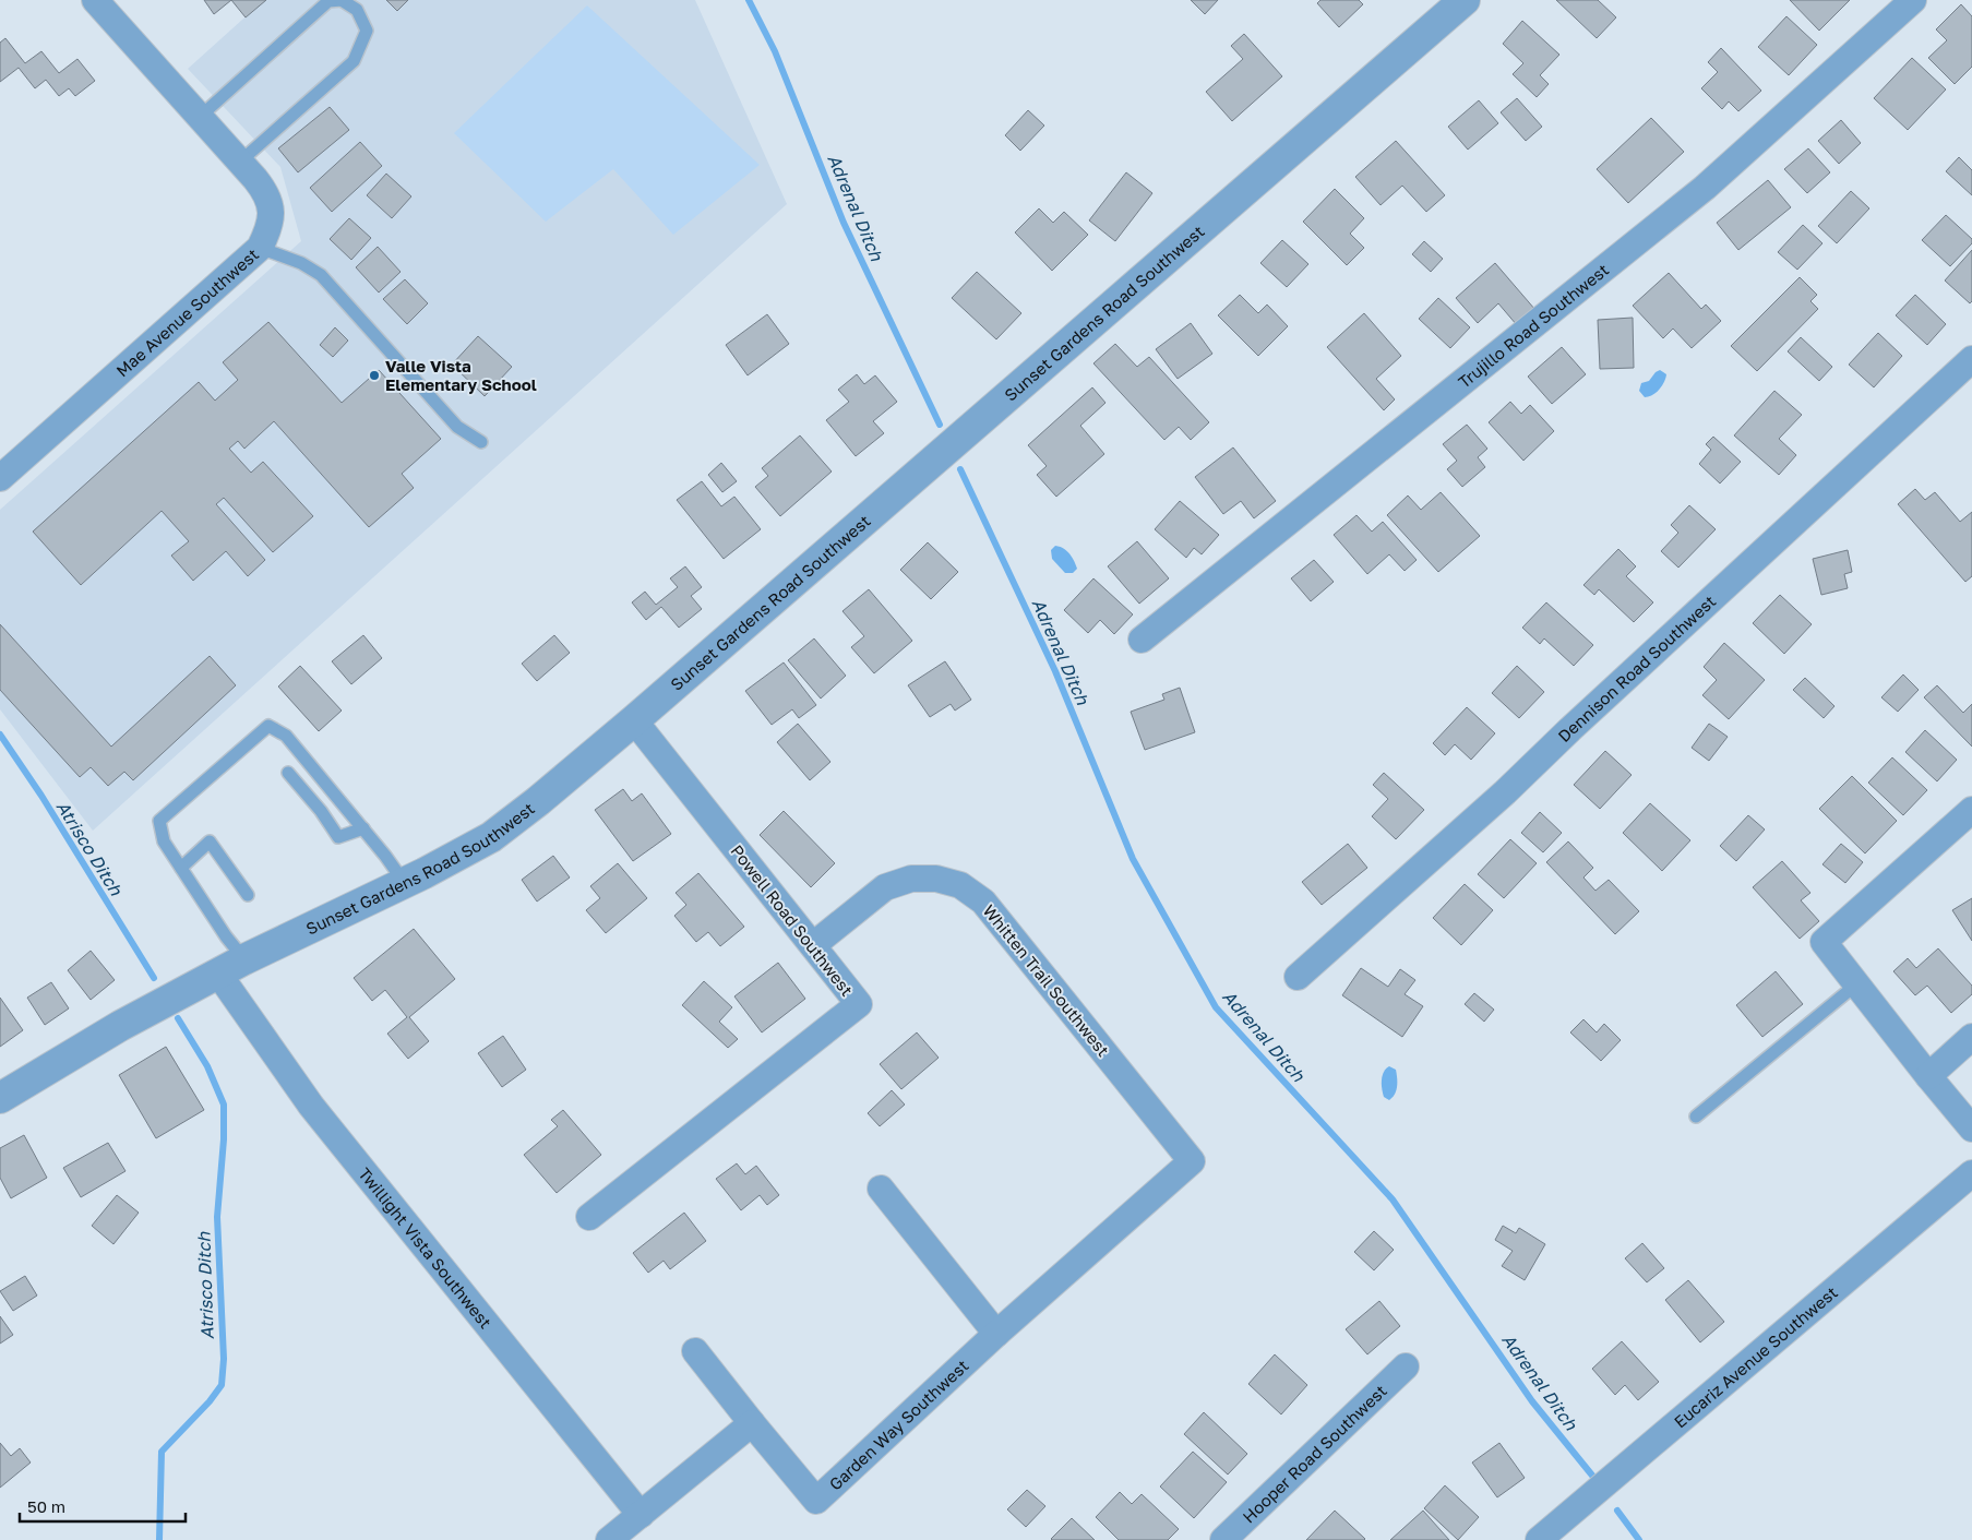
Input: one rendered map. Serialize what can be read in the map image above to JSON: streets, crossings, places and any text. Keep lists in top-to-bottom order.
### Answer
{
  "streets": {
    "street": [
      "Mae Avenue Southwest",
      "Sunset Gardens Road Southwest",
      "Trujillo Road Southwest",
      "Dennison Road Southwest",
      "Powell Road Southwest",
      "Whitten Trail Southwest",
      "Twillight Vista Southwest",
      "Eucariz Avenue Southwest",
      "Garden Way Southwest",
      "Hooper Road Southwest"
    ]
  },
  "crossings": [
    ["Sunset Gardens Road Southwest", "Powell Road Southwest"],
    ["Sunset Gardens Road Southwest", "Twillight Vista Southwest"],
    ["Powell Road Southwest", "Whitten Trail Southwest"],
    ["Whitten Trail Southwest", "Garden Way Southwest"]
  ],
  "water": ["Adrenal Ditch", "Atrisco Ditch"],
  "places": ["Valle Vista Elementary School"],
  "scale_bar": "50 m"
}
